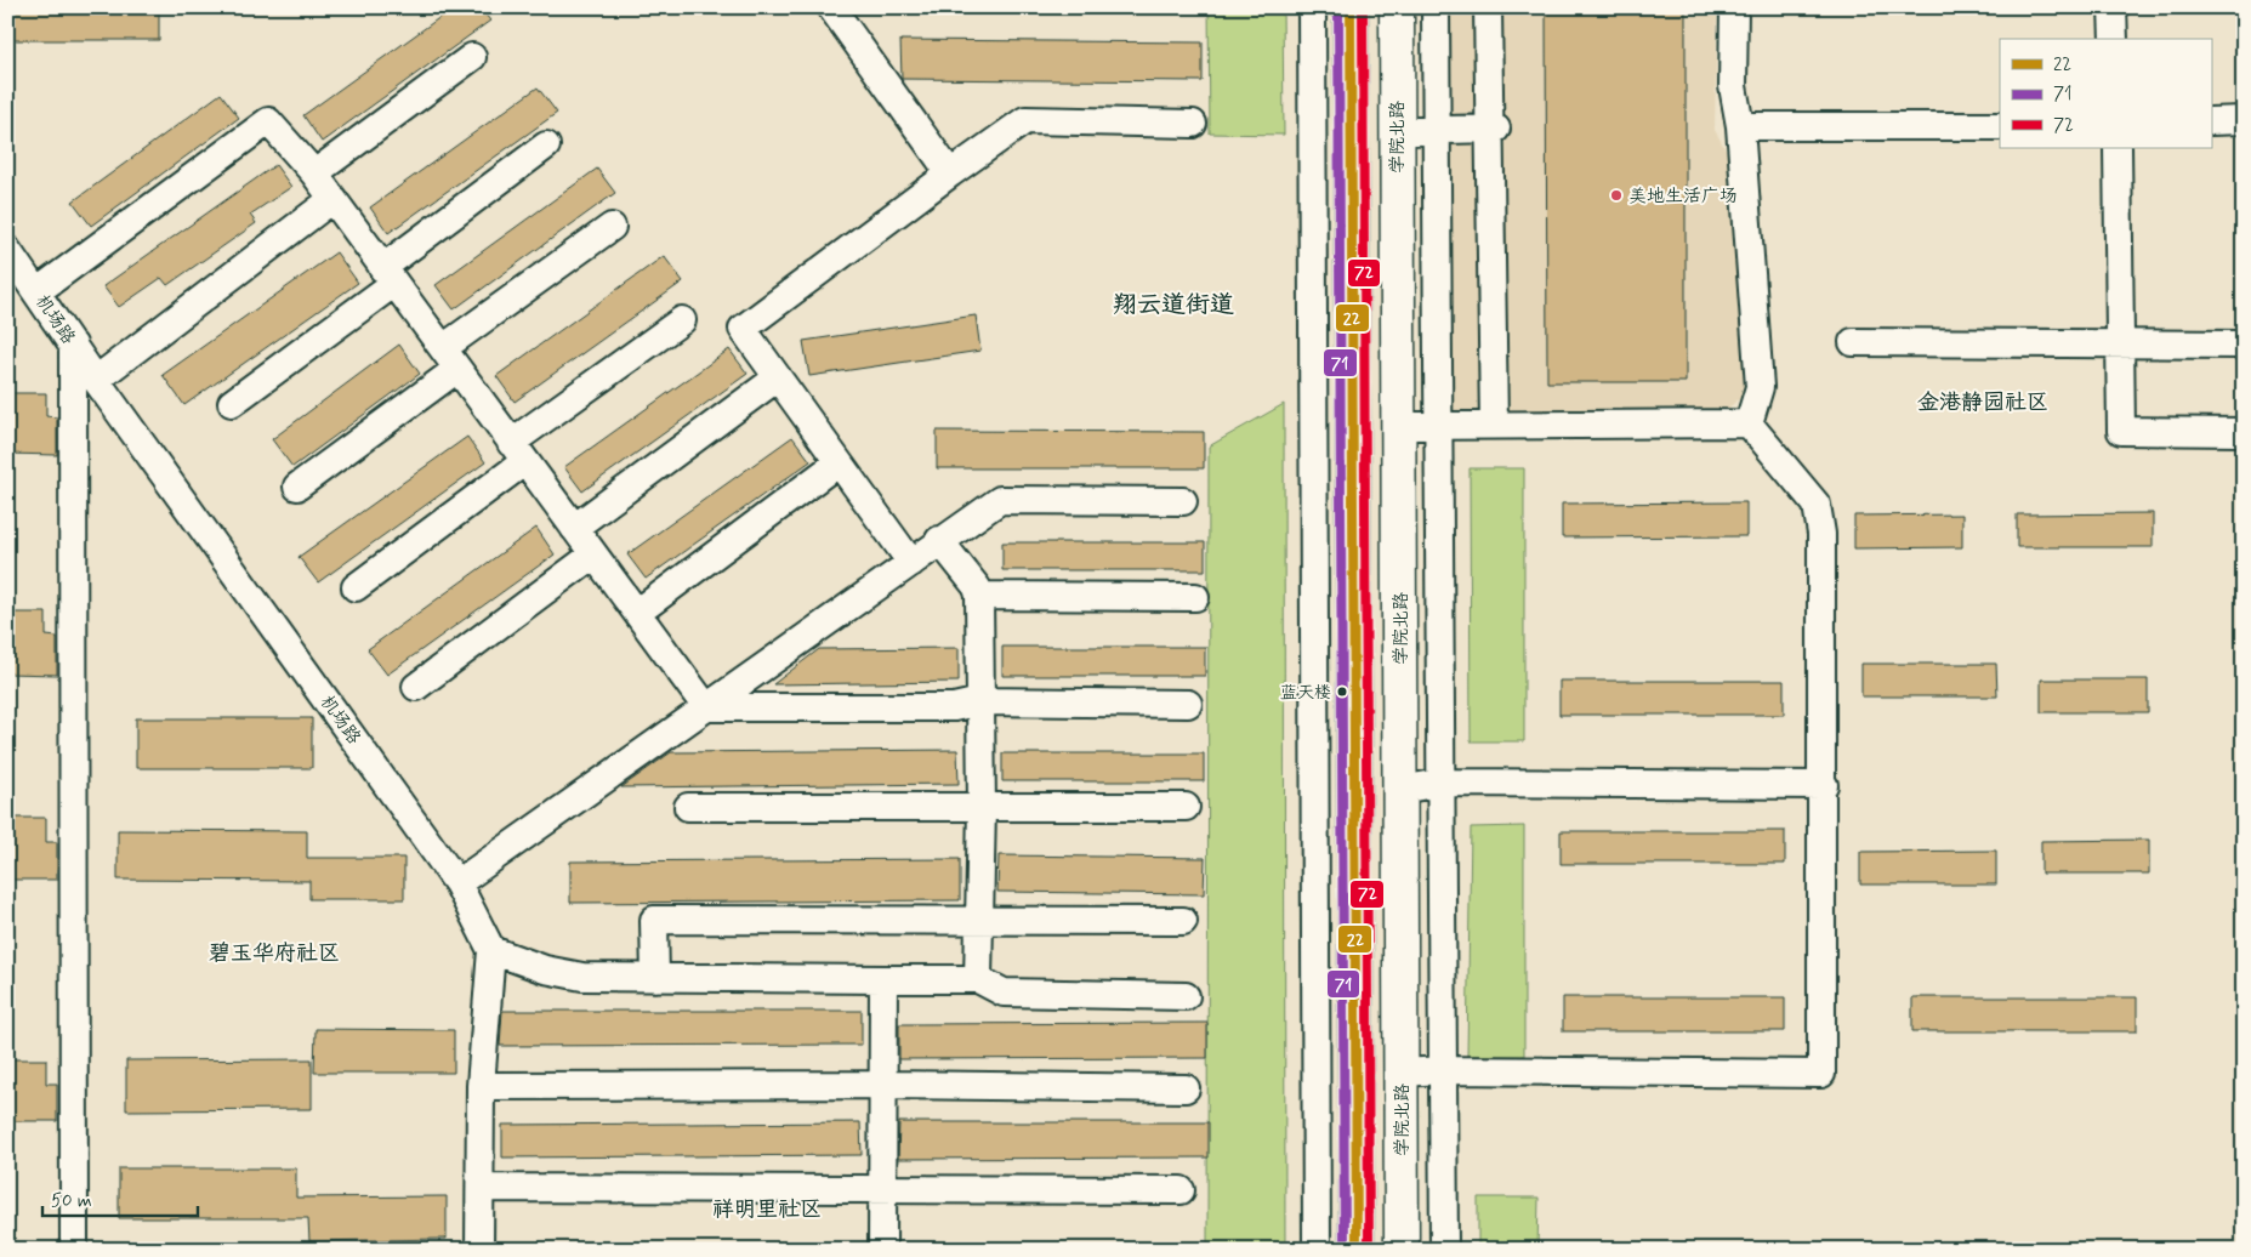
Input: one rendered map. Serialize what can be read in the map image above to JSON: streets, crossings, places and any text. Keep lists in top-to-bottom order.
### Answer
{
  "streets": {
    "main road": ["学院北路"],
    "street": ["机场路"]
  },
  "districts": [
    "翔云道街道",
    "金港静园社区",
    "碧玉华府社区",
    "祥明里社区"
  ],
  "places": ["美地生活广场", "蓝天楼"],
  "lines": ["transit line 22", "transit line 71", "transit line 72"],
  "legend": ["22", "71", "72"],
  "scale_bar": "50 m"
}
